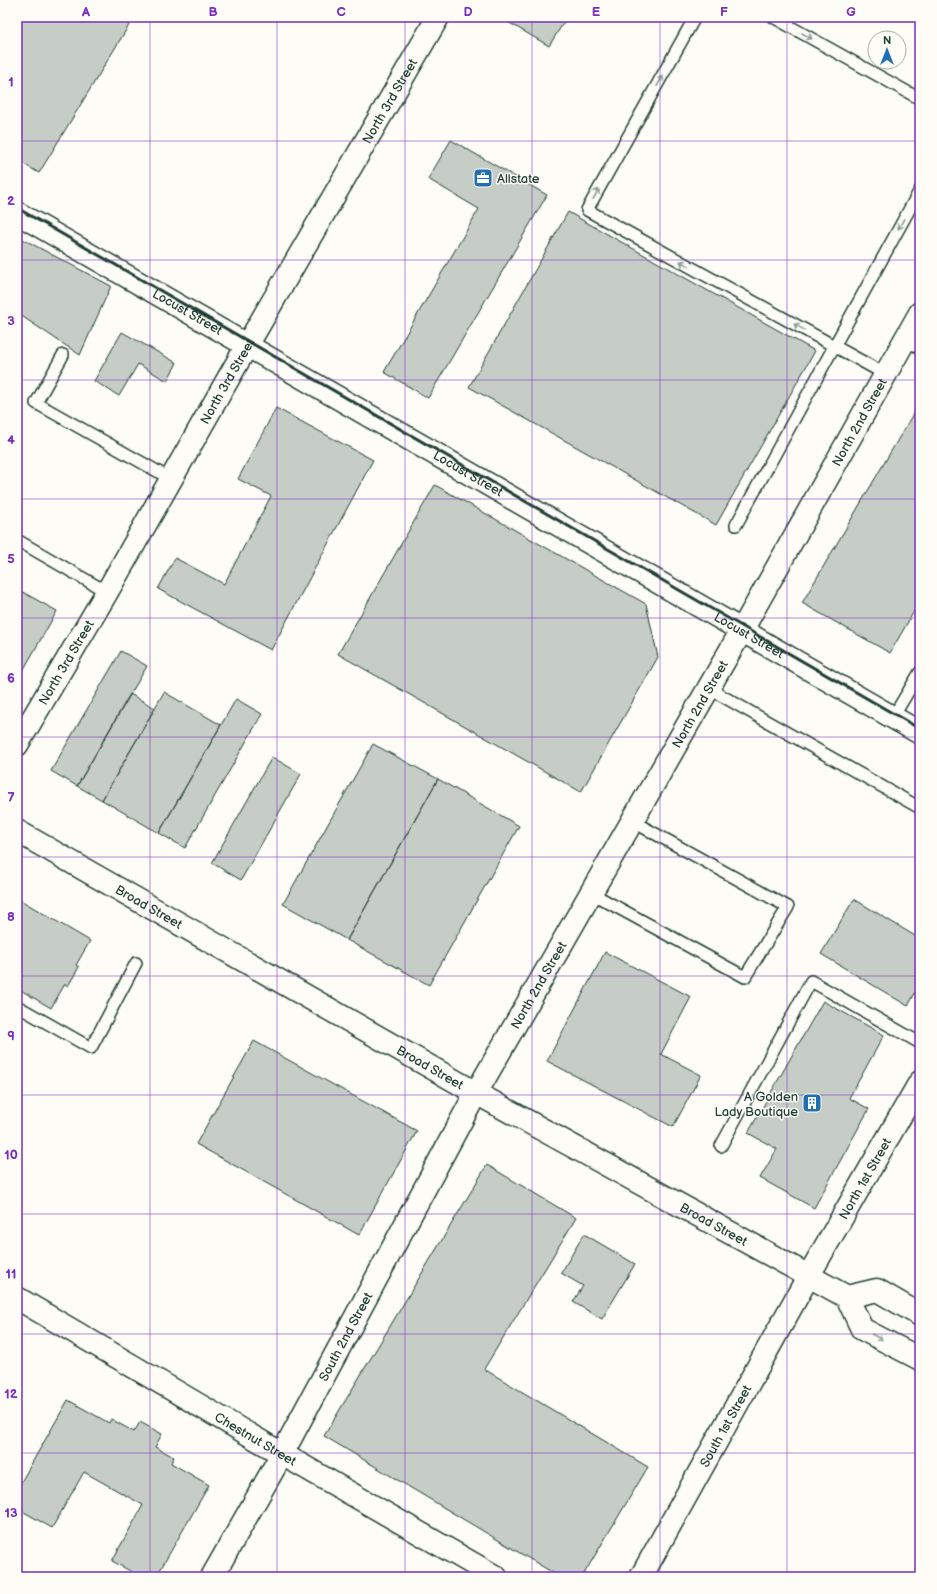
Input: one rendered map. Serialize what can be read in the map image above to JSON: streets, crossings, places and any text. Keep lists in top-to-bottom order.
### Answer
{
  "streets": {
    "street": [
      "North 3rd Street",
      "Locust Street",
      "North 2nd Street",
      "Broad Street",
      "North 1st Street",
      "South 2nd Street",
      "South 1st Street",
      "Chestnut Street"
    ]
  },
  "crossings": [
    ["North 3rd Street", "Locust Street"],
    ["Locust Street", "North 2nd Street"],
    ["North 2nd Street", "Broad Street"],
    ["North 2nd Street", "South 2nd Street"],
    ["Broad Street", "North 1st Street"],
    ["Broad Street", "South 2nd Street"],
    ["Broad Street", "South 1st Street"],
    ["North 1st Street", "South 1st Street"],
    ["South 2nd Street", "Chestnut Street"]
  ],
  "places": {
    "office": ["Allstate"],
    "building": ["A Golden Lady Boutique"]
  },
  "north": "top",
  "grid": {
    "columns": [
      "A",
      "B",
      "C",
      "D",
      "E",
      "F",
      "G"
    ],
    "rows": [
      "1",
      "2",
      "3",
      "4",
      "5",
      "6",
      "7",
      "8",
      "9",
      "10",
      "11",
      "12",
      "13"
    ]
  }
}
